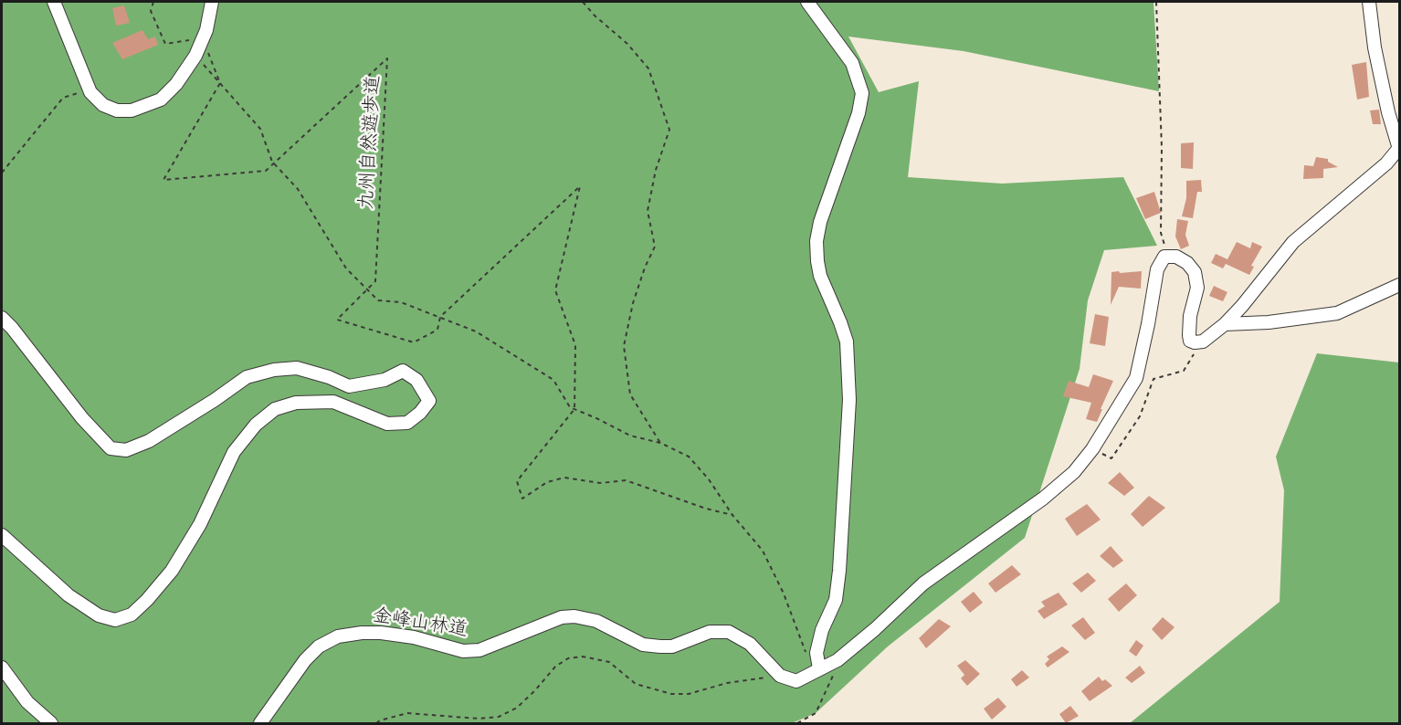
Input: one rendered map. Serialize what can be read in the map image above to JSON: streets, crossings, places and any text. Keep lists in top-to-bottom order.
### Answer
{
  "streets": {
    "street": ["金峰山林道"],
    "path": ["九州自然遊歩道"]
  }
}
